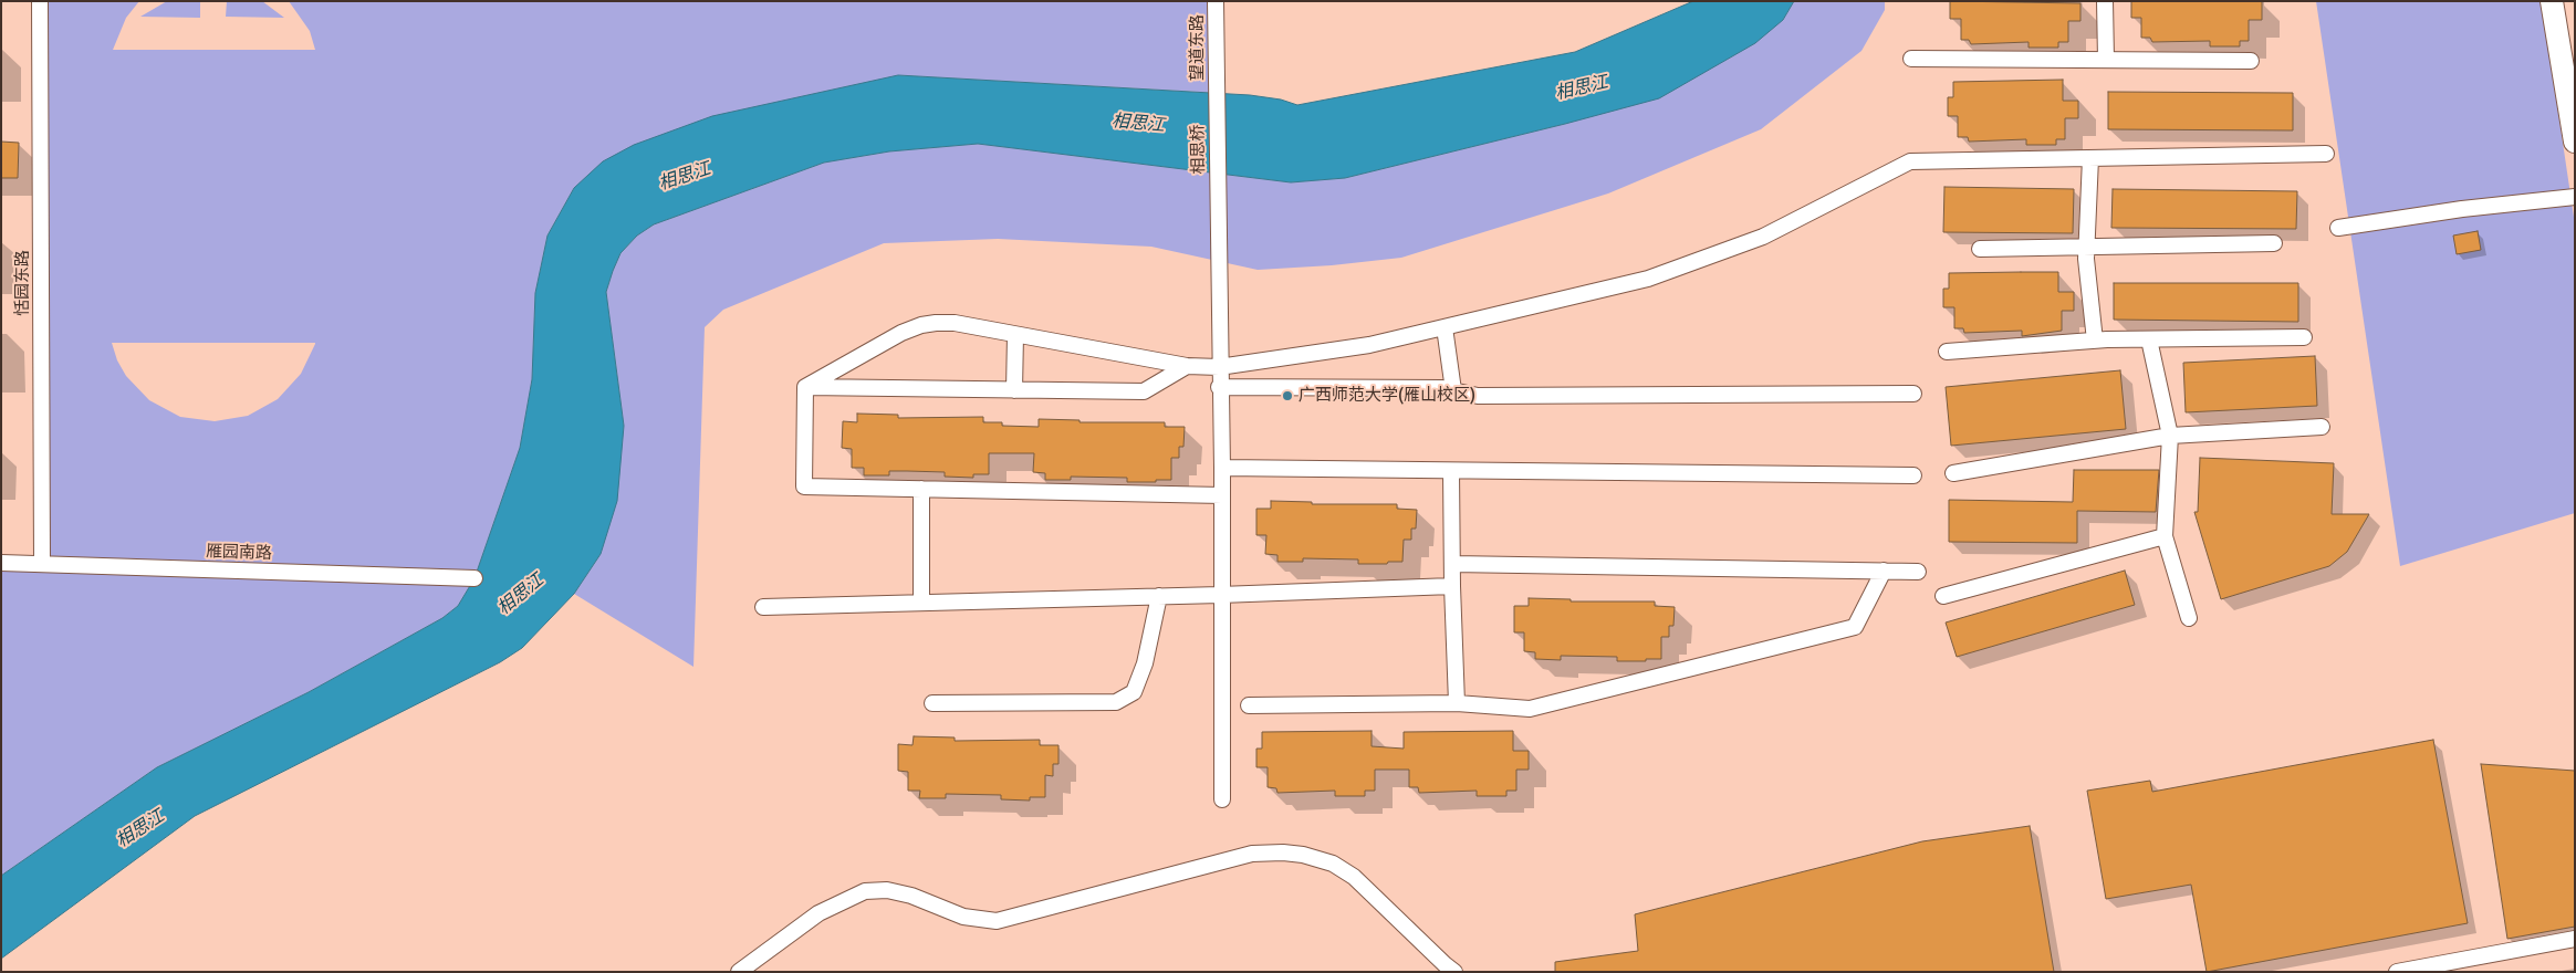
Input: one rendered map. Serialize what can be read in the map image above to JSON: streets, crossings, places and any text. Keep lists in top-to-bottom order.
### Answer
{
  "streets": {
    "street": [
      "望道东路",
      "相思桥",
      "恬园东路",
      "雁园南路"
    ]
  },
  "crossings": [
    ["望道东路", "相思桥"],
    ["恬园东路", "雁园南路"]
  ],
  "water": ["相思江"],
  "places": ["广西师范大学(雁山校区)"]
}
